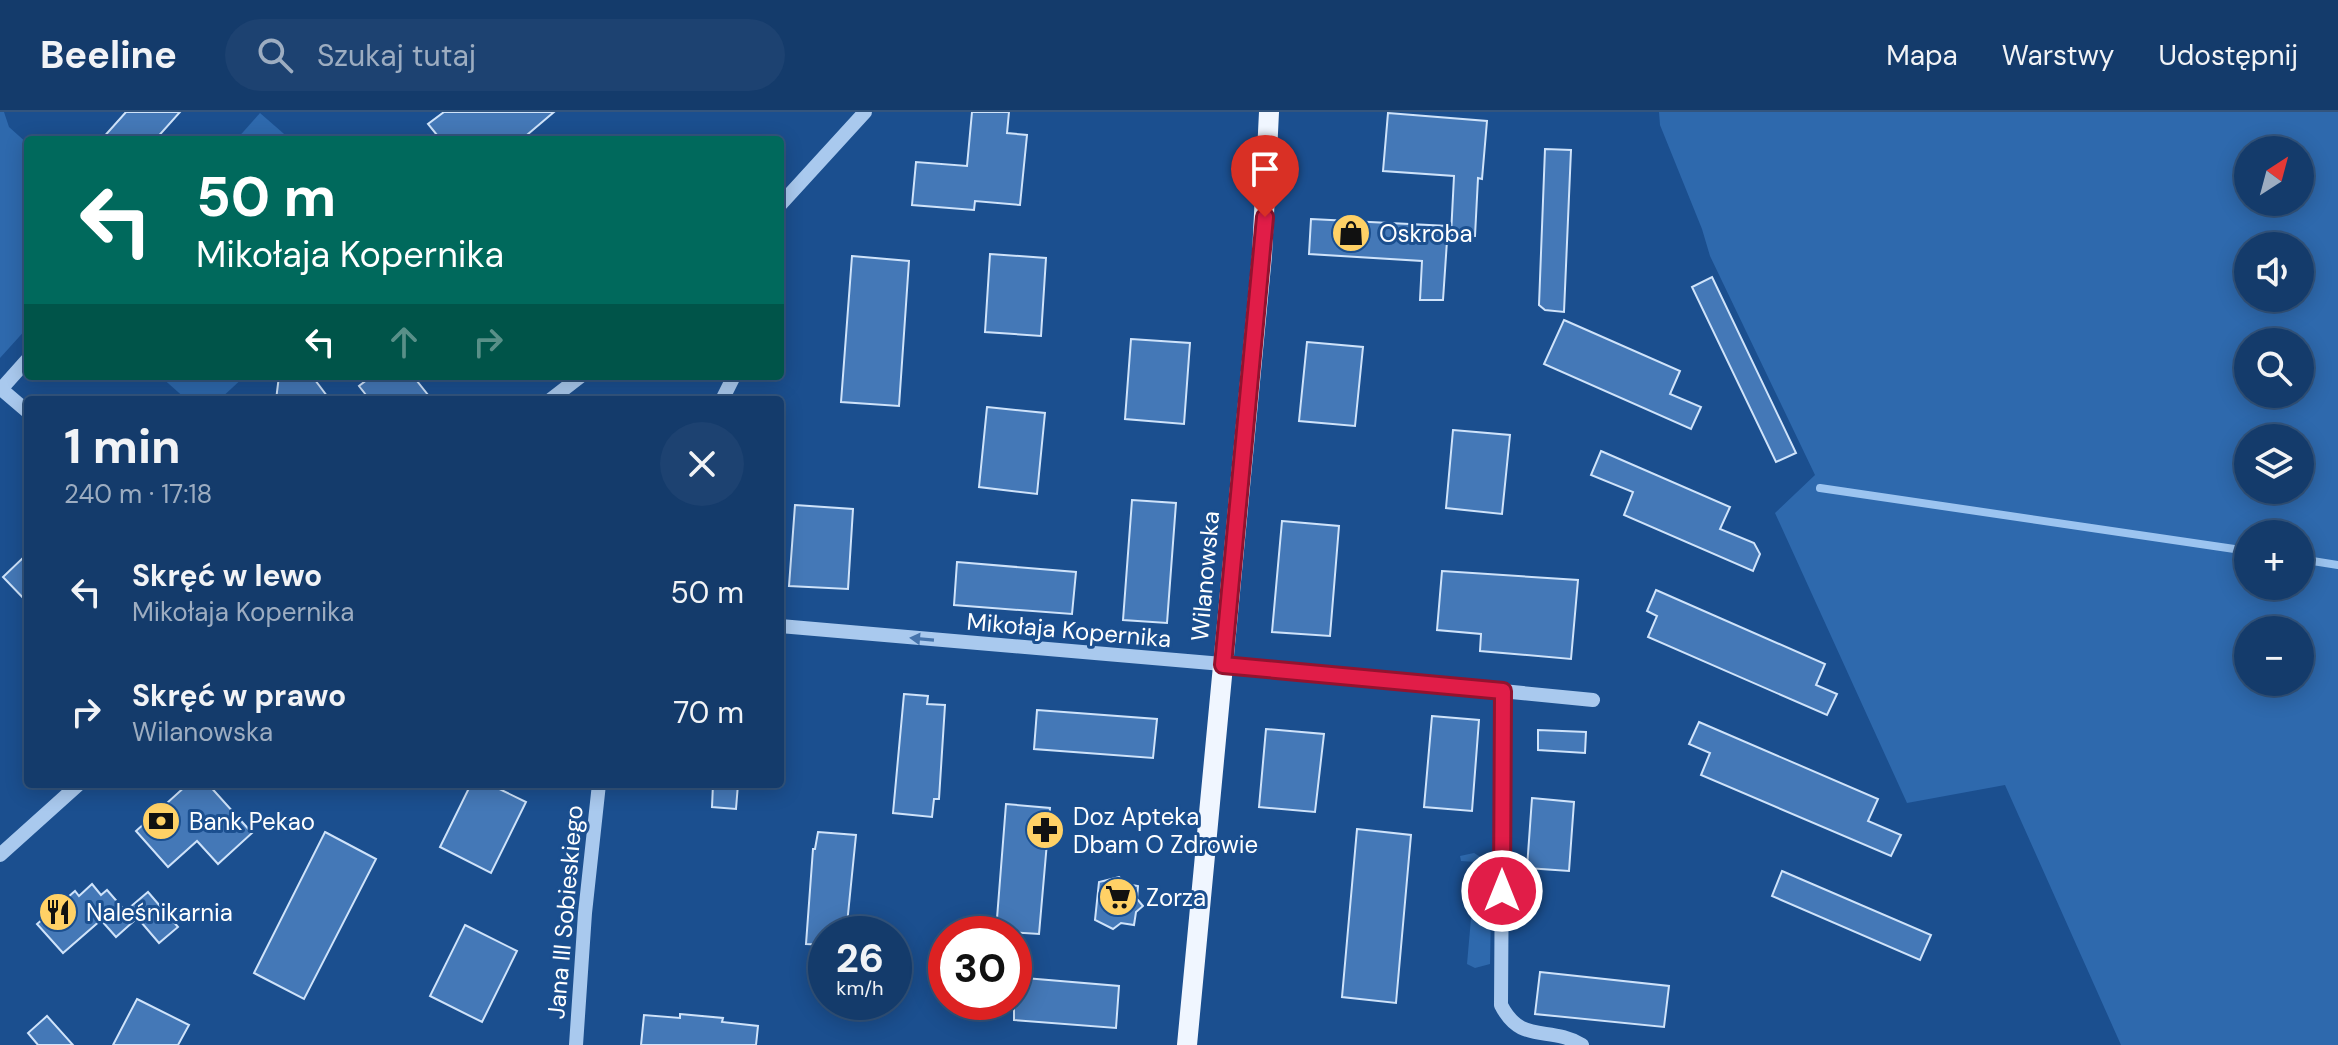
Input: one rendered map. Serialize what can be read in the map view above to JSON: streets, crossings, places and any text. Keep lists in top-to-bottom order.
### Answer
{
  "streets": {
    "main road": ["Wilanowska"],
    "street": ["Mikołaja Kopernika", "Jana III Sobieskiego"]
  },
  "crossings": [
    ["Wilanowska", "Mikołaja Kopernika"]
  ],
  "one_way": ["Mikołaja Kopernika"],
  "places": {
    "shop": ["Oskroba"],
    "bank": ["Bank Pekao"],
    "pharmacy": ["Doz Apteka Dbam O Zdrowie"],
    "supermarket": ["Zorza"],
    "restaurant": ["Naleśnikarnia"]
  },
  "north": "top right",
  "page": {
    "header": "Beeline",
    "search": "Szukaj tutaj",
    "nav": ["Mapa", "Warstwy", "Udostępnij"],
    "map_buttons": ["+", "−"],
    "turn": ["50 m", "Mikołaja Kopernika"],
    "heading": ["1 min", "240 m · 17:18"],
    "list": [
      {
        "name": "Skręć w lewo",
        "note": "Mikołaja Kopernika",
        "value": "50 m"
      },
      {
        "name": "Skręć w prawo",
        "note": "Wilanowska",
        "value": "70 m"
      }
    ],
    "speed": "26 km/h",
    "limit": "30"
  }
}
